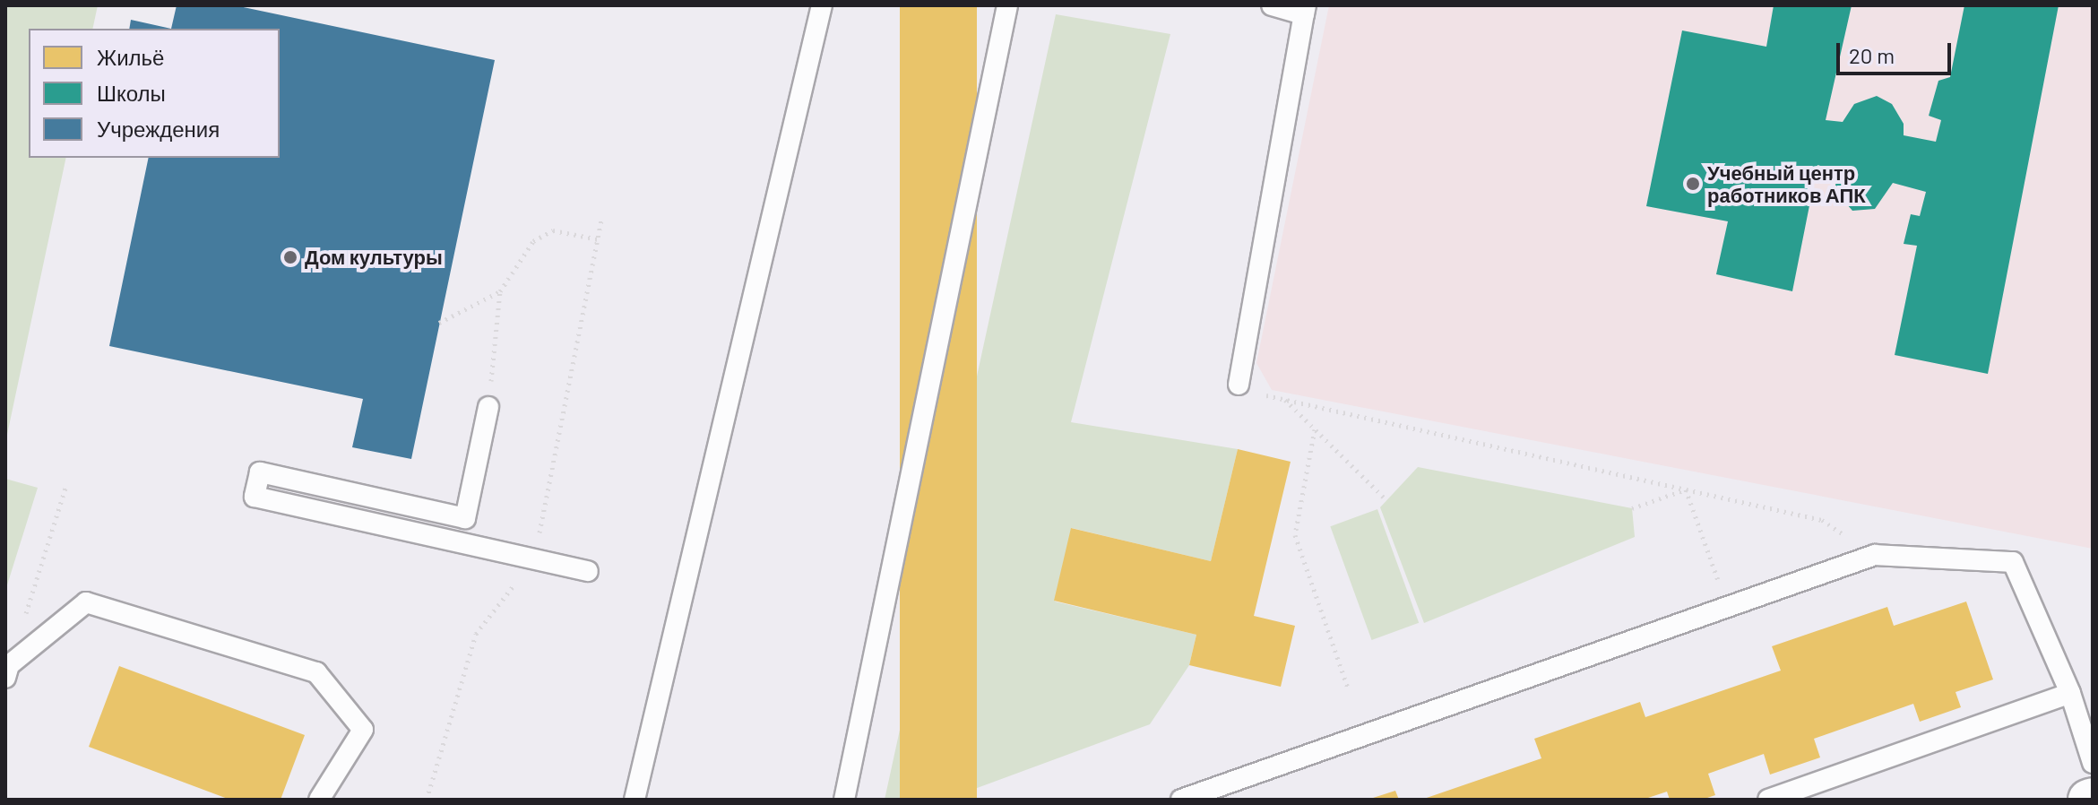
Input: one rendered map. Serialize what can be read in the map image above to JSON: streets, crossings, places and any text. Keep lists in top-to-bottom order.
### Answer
{
  "places": ["Учебный центр работников АПК", "Дом культуры"],
  "legend": ["Жильё", "Школы", "Учреждения"],
  "scale_bar": "20 m"
}
